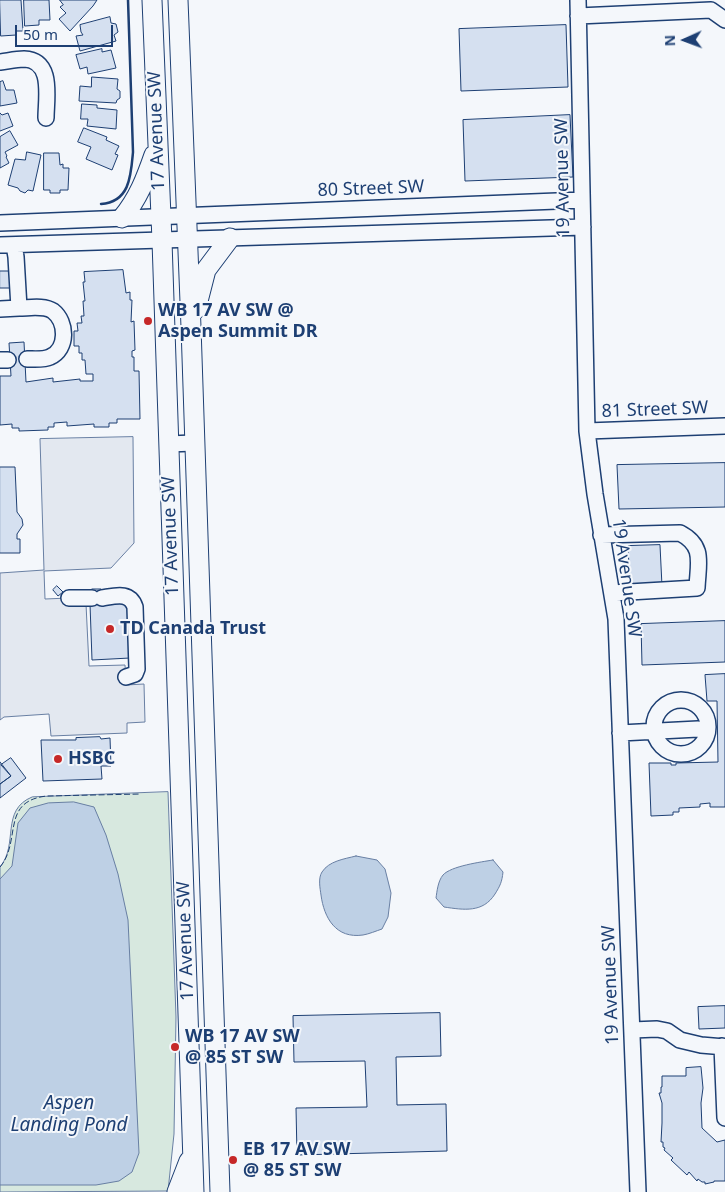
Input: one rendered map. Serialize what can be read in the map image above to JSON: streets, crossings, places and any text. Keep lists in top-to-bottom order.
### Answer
{
  "streets": {
    "main road": ["17 Avenue SW"],
    "street": ["19 Avenue SW", "80 Street SW", "81 Street SW"]
  },
  "crossings": [
    ["17 Avenue SW", "80 Street SW"],
    ["19 Avenue SW", "80 Street SW"],
    ["19 Avenue SW", "81 Street SW"]
  ],
  "water": ["Aspen Landing Pond"],
  "places": [
    "WB 17 AV SW @ Aspen Summit DR",
    "TD Canada Trust",
    "HSBC",
    "WB 17 AV SW @ 85 ST SW",
    "EB 17 AV SW @ 85 ST SW"
  ],
  "scale_bar": "50 m",
  "north": "left"
}
